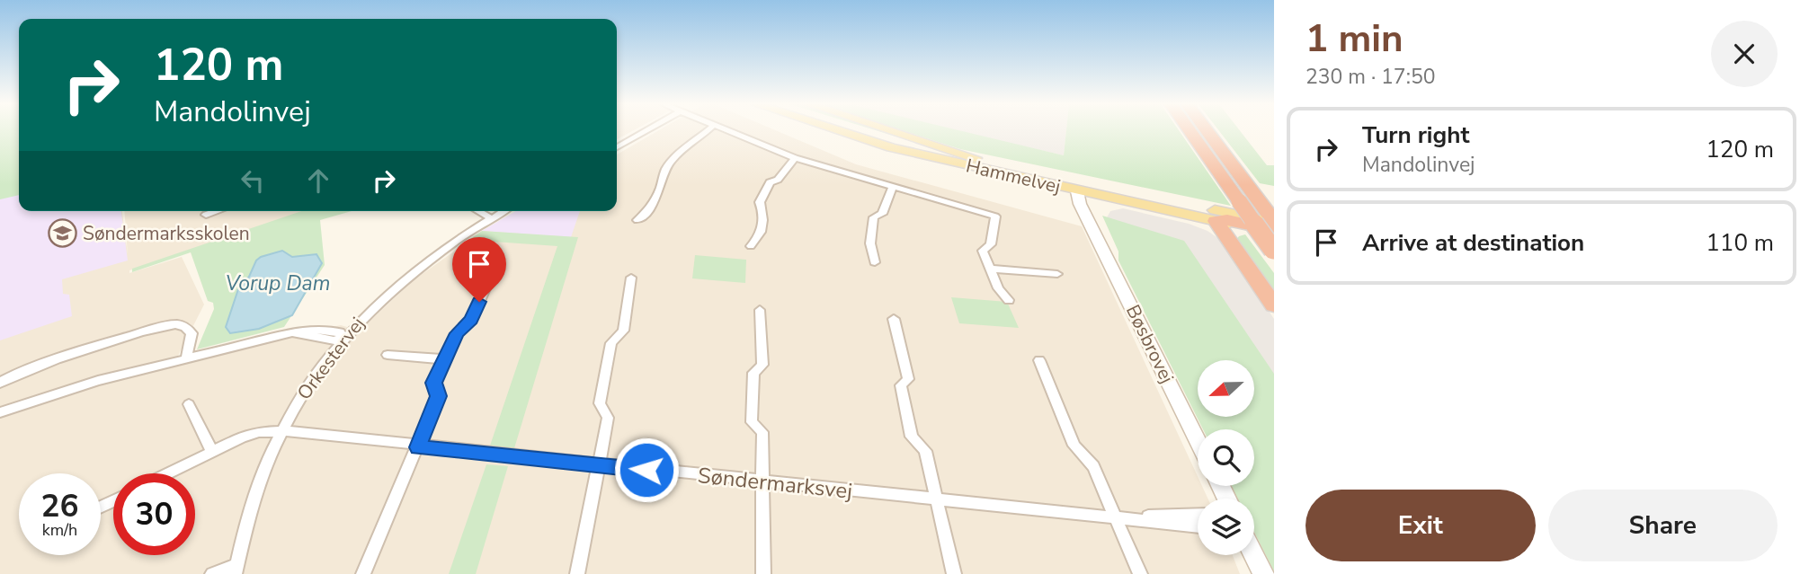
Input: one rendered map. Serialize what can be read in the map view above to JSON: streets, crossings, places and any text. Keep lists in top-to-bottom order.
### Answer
{
  "streets": {
    "main road": ["Hammelvej"],
    "street": ["Bøsbrovej", "Orkestervej", "Søndermarksvej"]
  },
  "crossings": [
    ["Hammelvej", "Bøsbrovej"],
    ["Orkestervej", "Søndermarksvej"]
  ],
  "water": ["Vorup Dam"],
  "places": {
    "school or university": ["Søndermarksskolen"]
  },
  "north": "left",
  "page": {
    "heading": ["1 min", "230 m · 17:50"],
    "turn": ["120 m", "Mandolinvej"],
    "list": [
      {
        "name": "Turn right",
        "note": "Mandolinvej",
        "value": "120 m"
      },
      {
        "name": "Arrive at destination",
        "value": "110 m"
      }
    ],
    "speed": "26 km/h",
    "limit": "30",
    "buttons": ["Exit", "Share"]
  }
}
